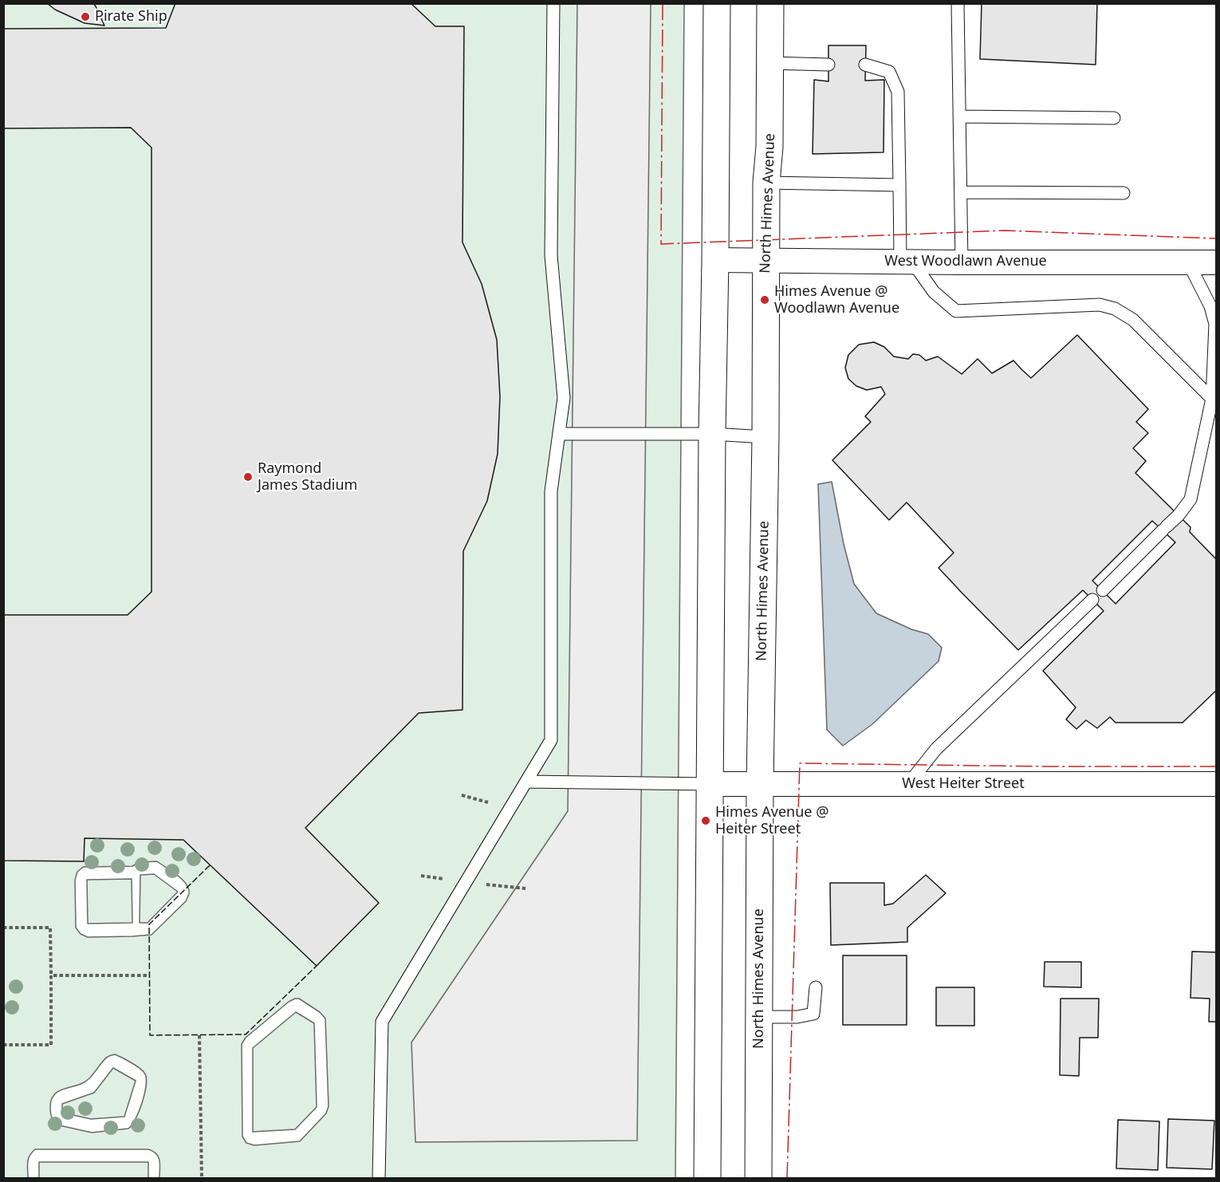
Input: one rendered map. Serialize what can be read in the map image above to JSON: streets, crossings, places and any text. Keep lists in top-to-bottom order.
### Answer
{
  "streets": {
    "street": ["North Himes Avenue", "West Woodlawn Avenue", "West Heiter Street"]
  },
  "crossings": [
    ["North Himes Avenue", "West Woodlawn Avenue"],
    ["North Himes Avenue", "West Heiter Street"]
  ],
  "places": [
    "Pirate Ship",
    "Himes Avenue @ Woodlawn Avenue",
    "Raymond James Stadium",
    "Himes Avenue @ Heiter Street"
  ]
}
